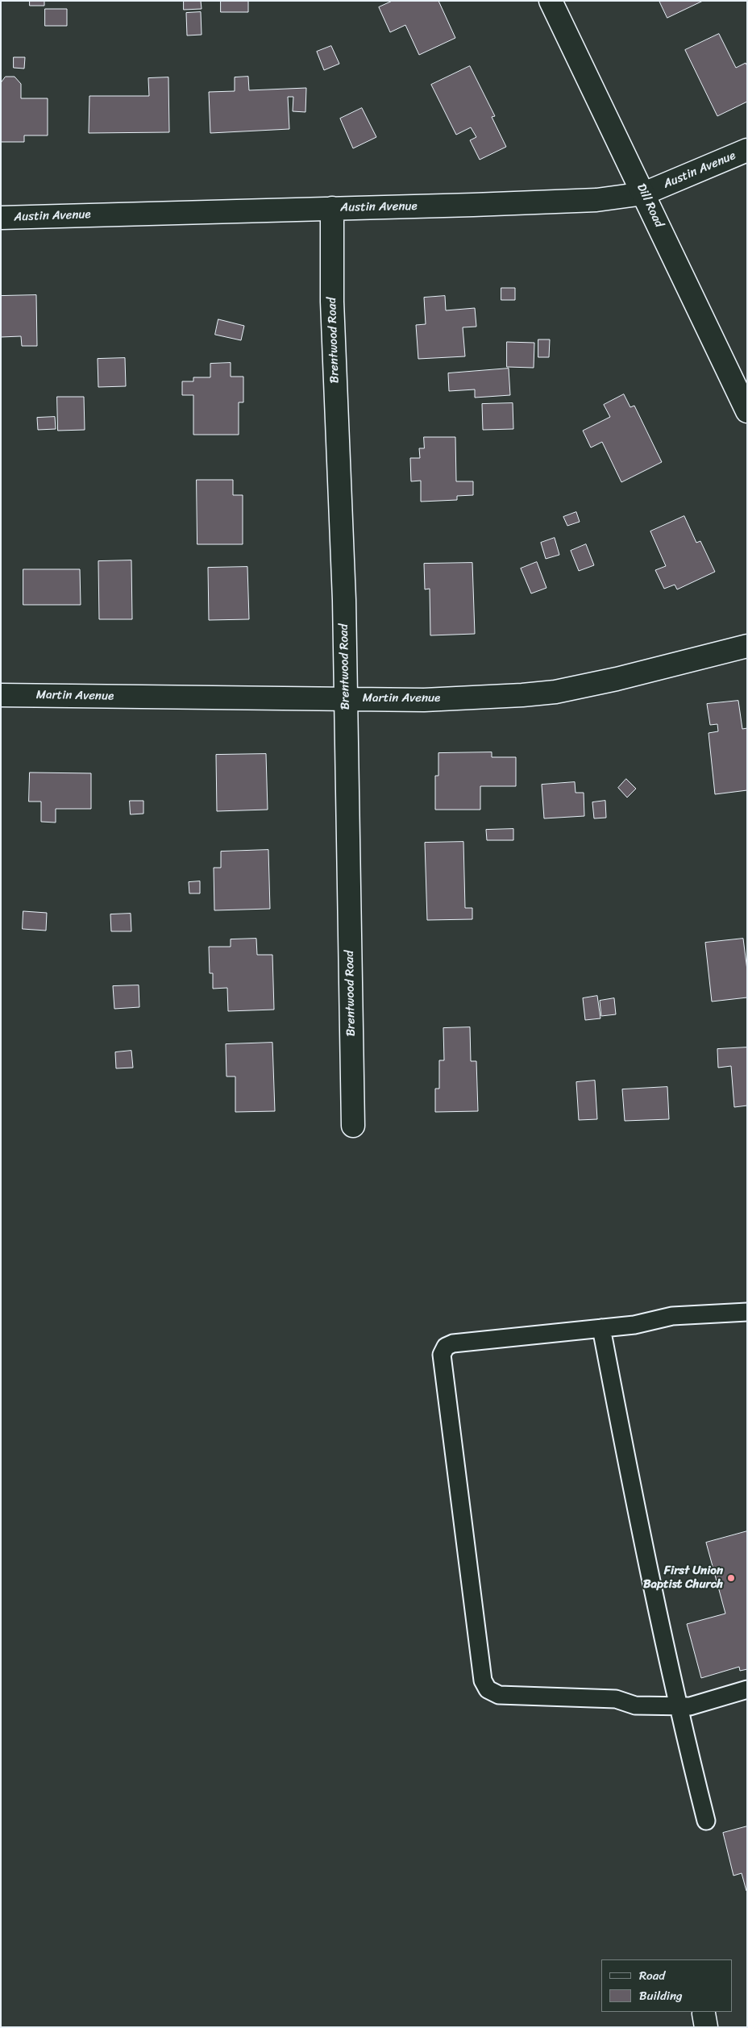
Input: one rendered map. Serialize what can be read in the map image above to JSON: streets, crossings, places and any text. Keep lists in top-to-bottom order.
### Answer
{
  "streets": {
    "street": [
      "Austin Avenue",
      "Dill Road",
      "Brentwood Road",
      "Martin Avenue"
    ]
  },
  "crossings": [
    ["Austin Avenue", "Dill Road"],
    ["Austin Avenue", "Brentwood Road"],
    ["Brentwood Road", "Martin Avenue"]
  ],
  "places": ["First Union Baptist Church"],
  "legend": ["Road", "Building"]
}
